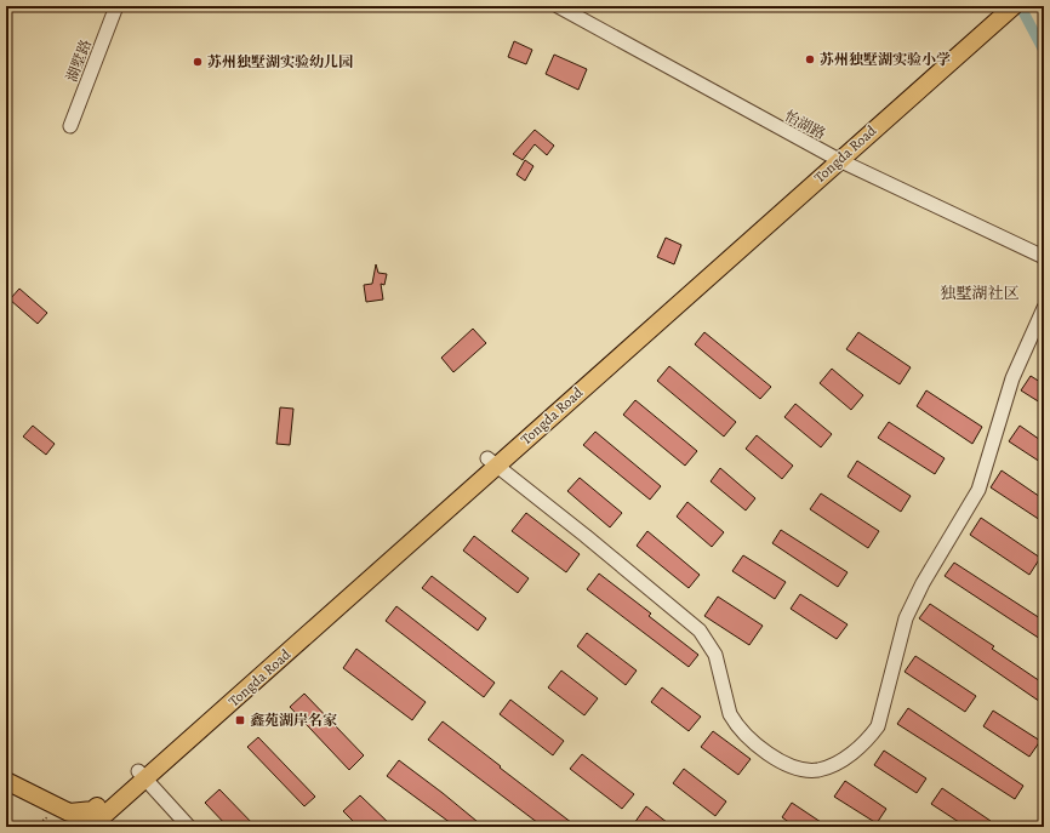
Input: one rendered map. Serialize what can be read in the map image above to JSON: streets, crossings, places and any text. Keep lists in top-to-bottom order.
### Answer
{
  "streets": {
    "main road": ["Tongda Road"],
    "street": ["湖墅路", "怡湖路"]
  },
  "crossings": [
    ["怡湖路", "Tongda Road"]
  ],
  "districts": ["独墅湖社区"],
  "places": {
    "other": ["苏州独墅湖实验小学", "苏州独墅湖实验幼儿园"],
    "transit": ["鑫苑湖岸名家"]
  }
}
